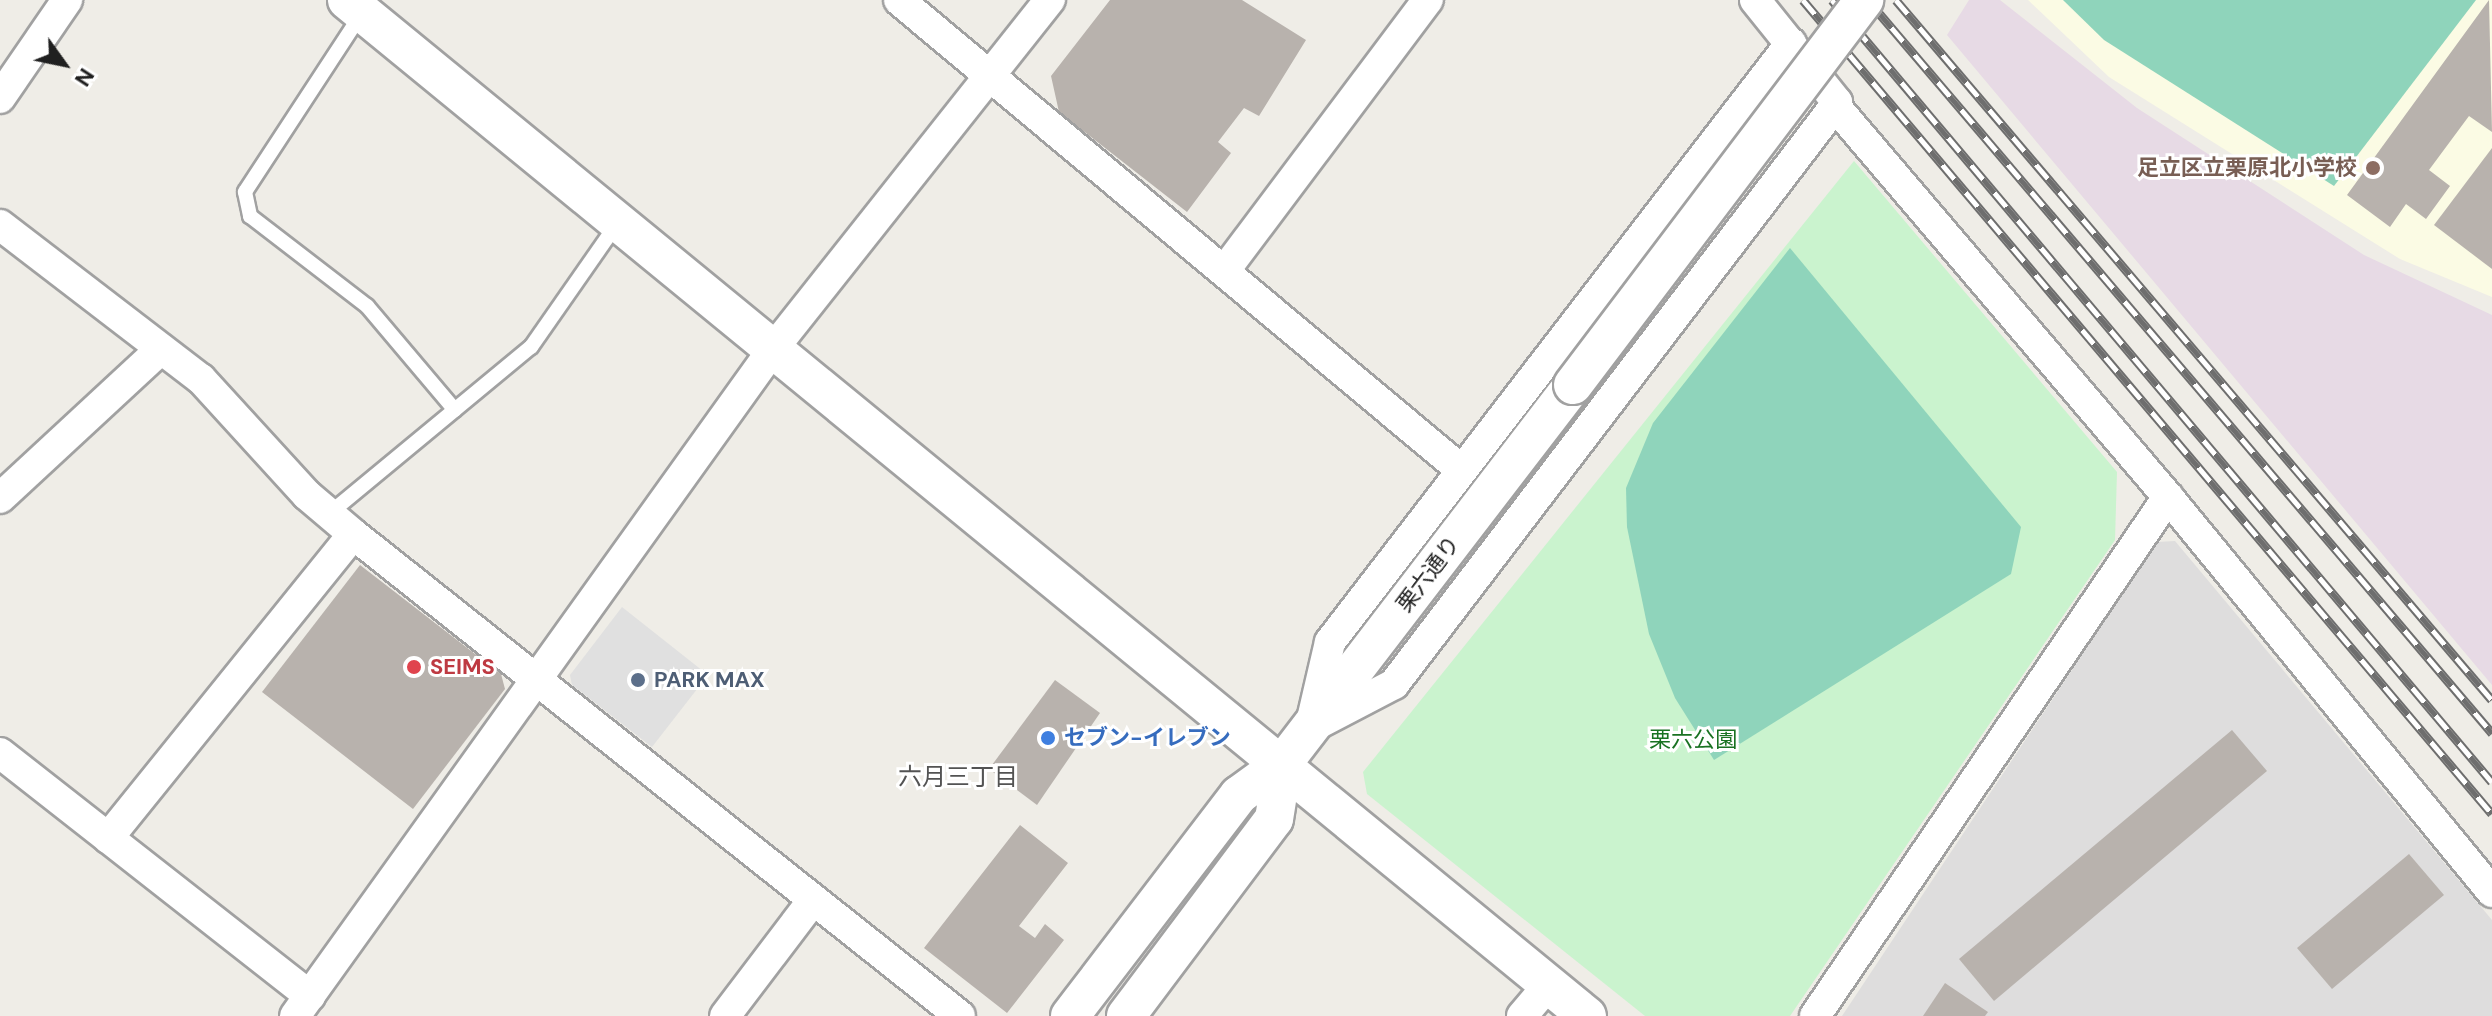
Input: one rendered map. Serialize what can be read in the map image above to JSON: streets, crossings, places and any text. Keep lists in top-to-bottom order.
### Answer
{
  "streets": {
    "street": ["栗六通り"]
  },
  "districts": ["六月三丁目"],
  "parks": ["栗六公園"],
  "places": [
    "足立区立栗原北小学校",
    "SEIMS",
    "PARK MAX",
    "セブン-イレブン"
  ],
  "north": "bottom right"
}
